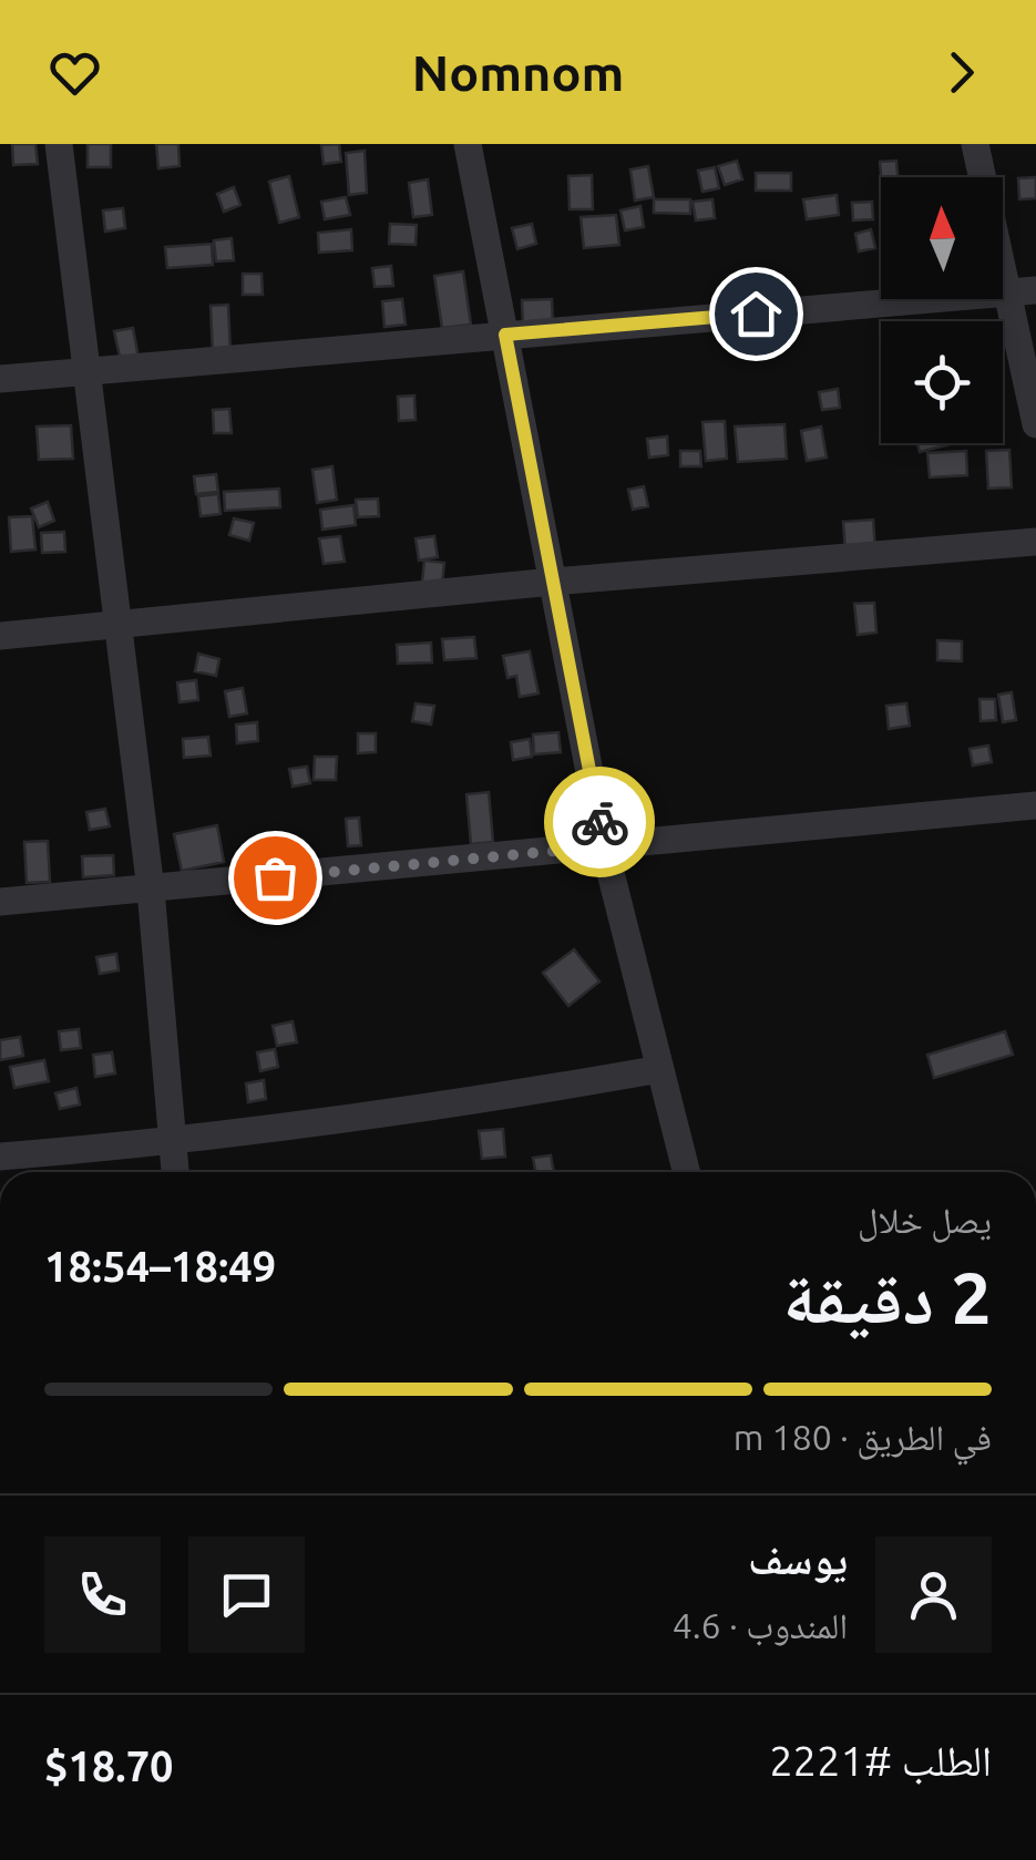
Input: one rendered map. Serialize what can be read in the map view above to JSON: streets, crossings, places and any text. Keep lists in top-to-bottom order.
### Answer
{
  "north": "top",
  "page": {
    "header": "Nomnom",
    "heading": ["2 دقيقة", "يصل خلال", "18:49–18:54"],
    "panel": [
      "يوسف",
      "المندوب · 4.6",
      "الطلب #2221",
      "$18.70"
    ],
    "bar": "في الطريق · 180 m"
  }
}
